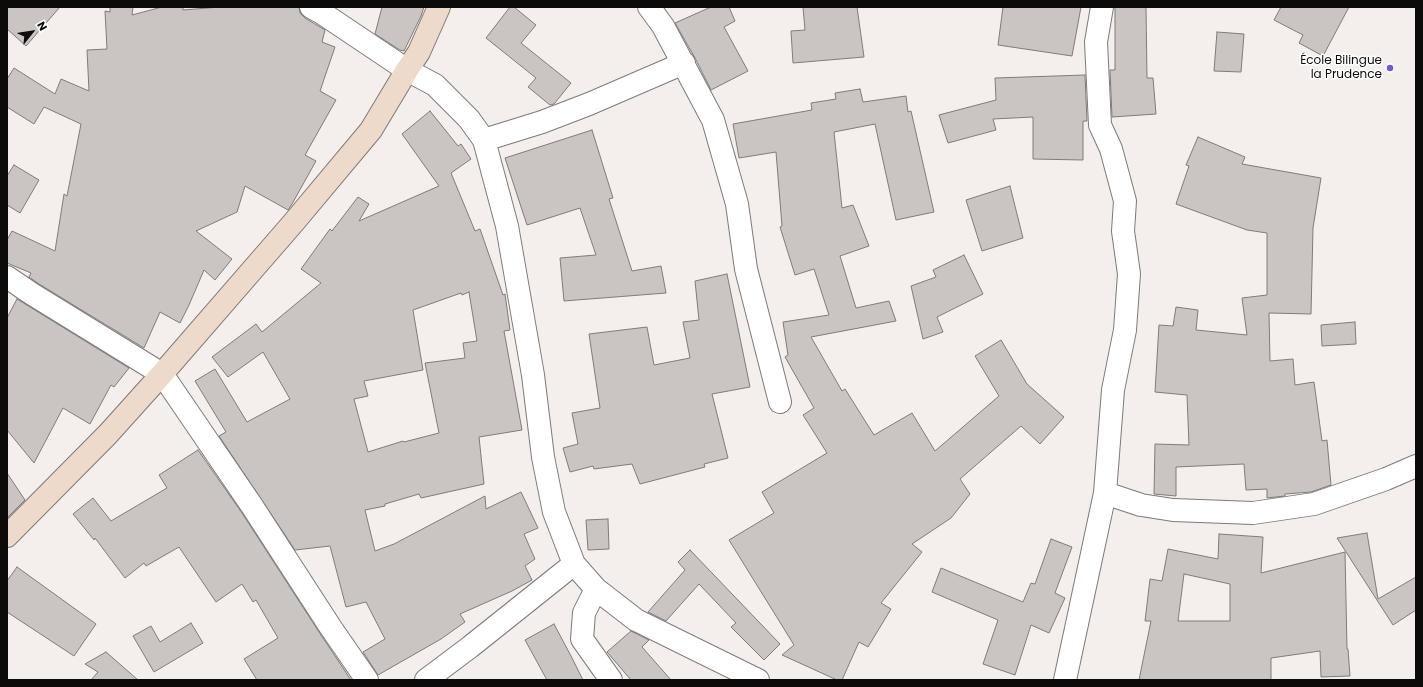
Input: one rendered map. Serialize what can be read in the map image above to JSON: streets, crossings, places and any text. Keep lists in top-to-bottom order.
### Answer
{
  "places": ["École Bilingue la Prudence"],
  "north": "top right"
}
